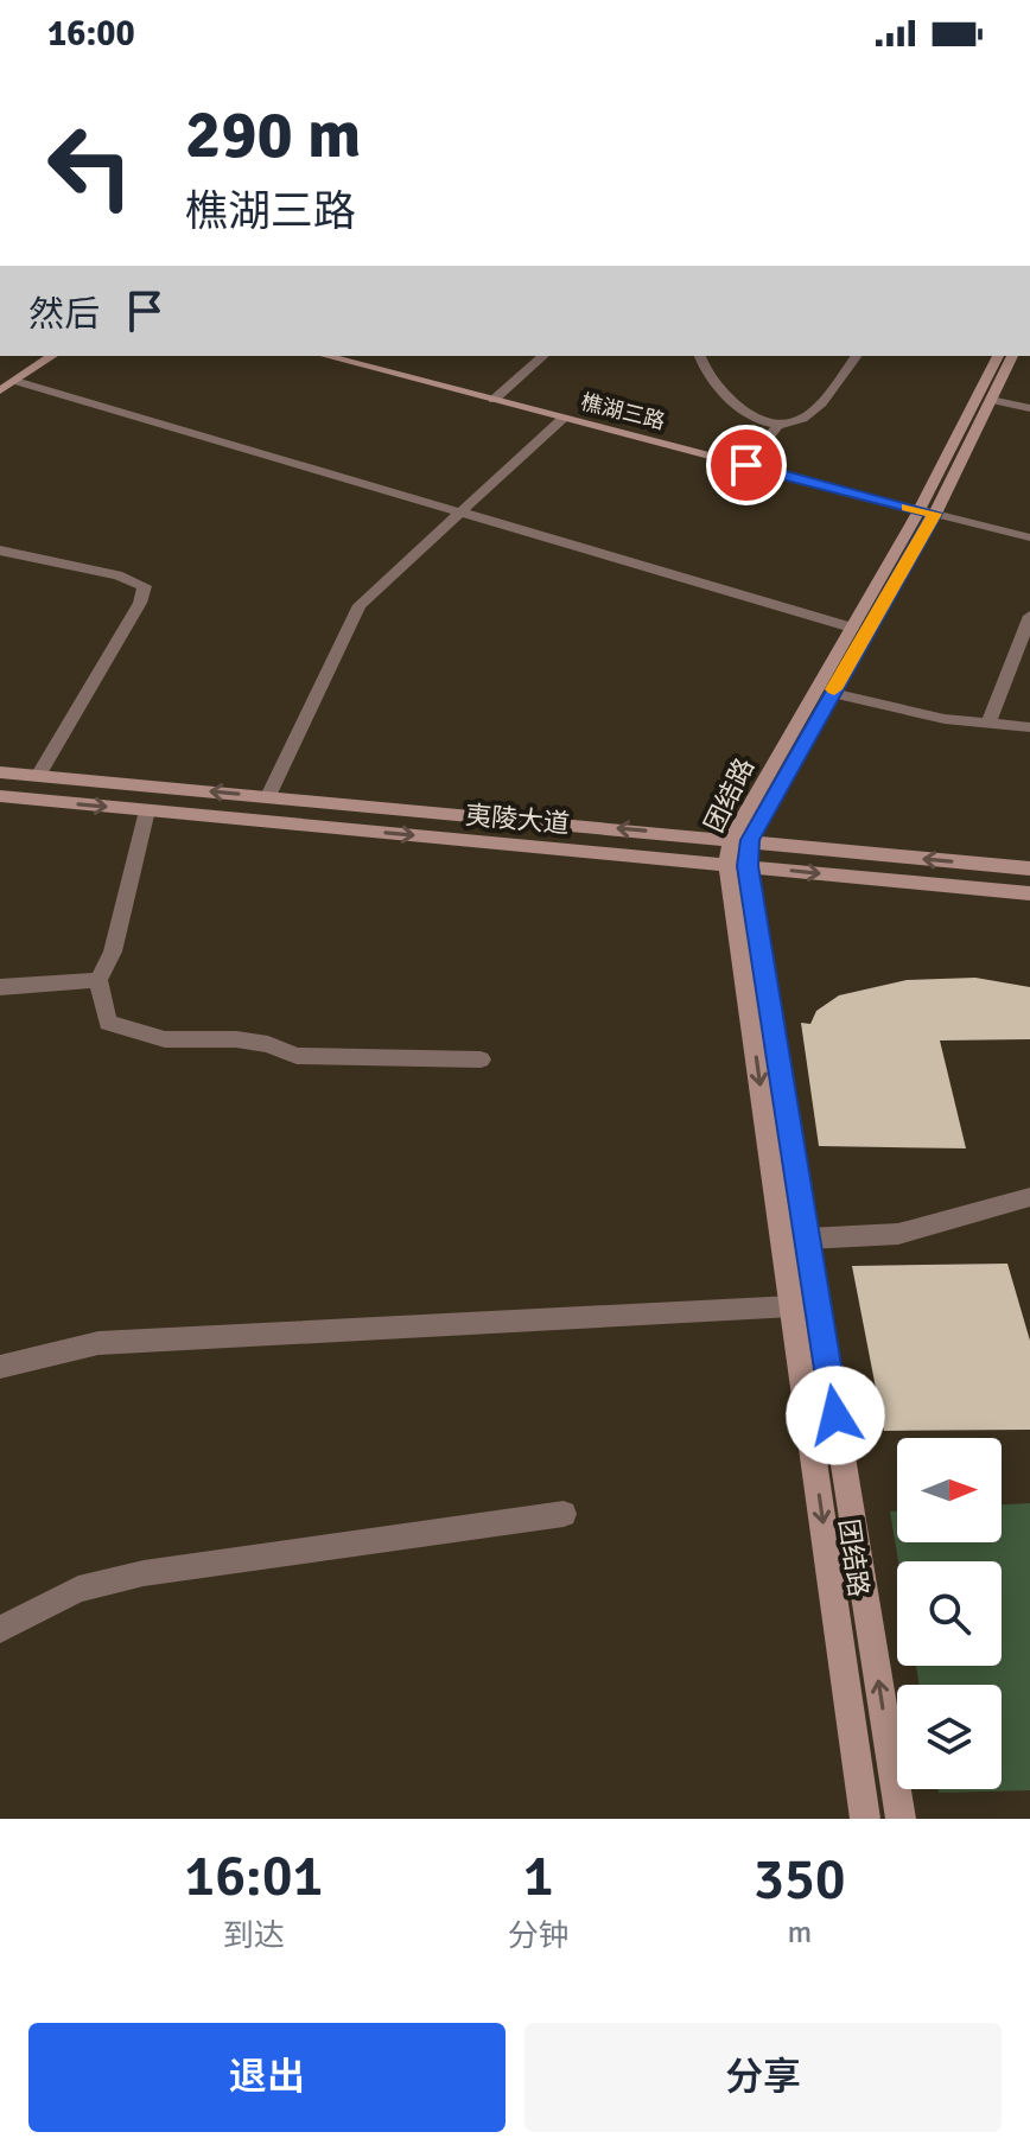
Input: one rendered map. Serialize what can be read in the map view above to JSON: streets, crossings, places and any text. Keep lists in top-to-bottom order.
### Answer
{
  "streets": {
    "street": ["樵湖三路", "团结路", "夷陵大道"]
  },
  "crossings": [
    ["樵湖三路", "团结路"],
    ["团结路", "夷陵大道"]
  ],
  "north": "right",
  "page": {
    "status": "16:00",
    "turn": ["290 m", "樵湖三路"],
    "then": "然后",
    "eta": [
      "16:01",
      "到达",
      "1",
      "分钟",
      "350",
      "m"
    ],
    "buttons": ["退出", "分享"]
  }
}
